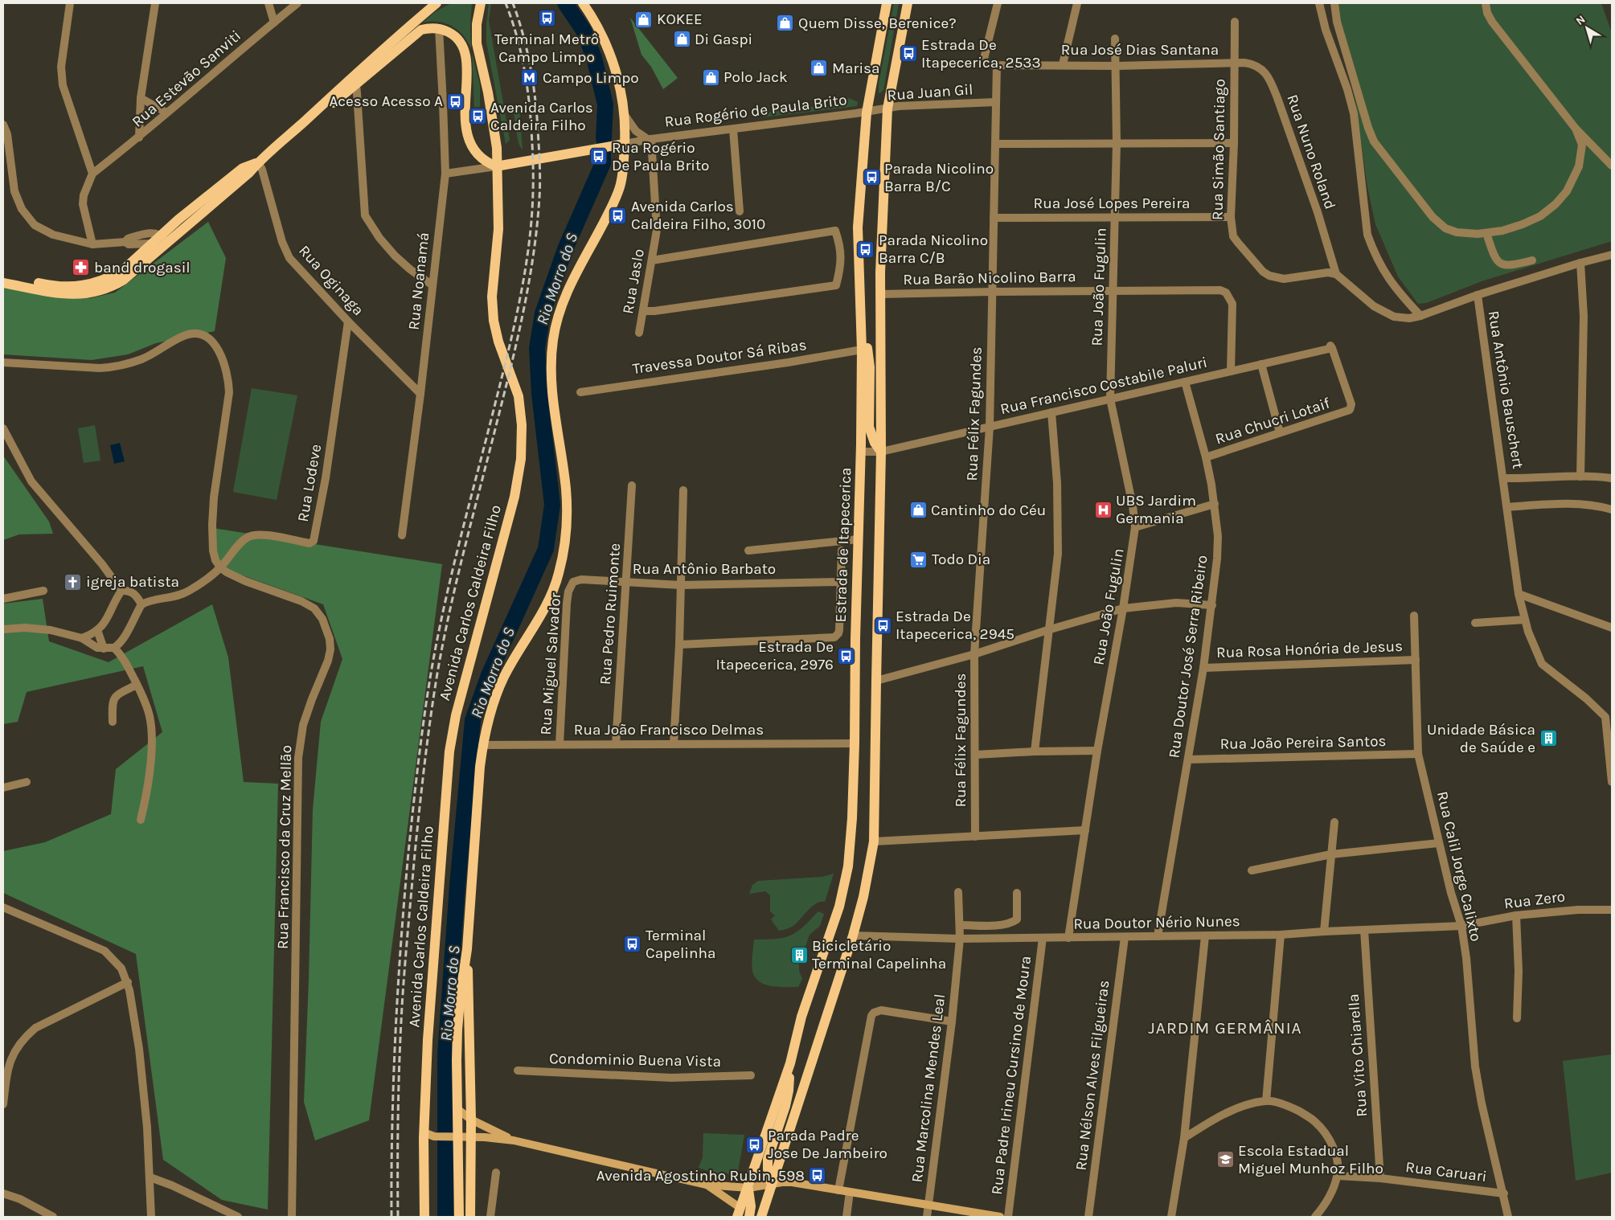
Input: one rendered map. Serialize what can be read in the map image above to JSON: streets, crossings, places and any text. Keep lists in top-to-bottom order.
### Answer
{
  "streets": {
    "main road": ["Rua Rogério de Paula Brito", "Estrada de Itapecerica", "Avenida Carlos Caldeira Filho"],
    "street": [
      "Rua José Dias Santana",
      "Rua Estevão Sanviti",
      "Rua Juan Gil",
      "Rua Simão Santiago",
      "Rua Nuno Roland",
      "Rua José Lopes Pereira",
      "Rua Barão Nicolino Barra",
      "Rua Oginaga",
      "Rua Noanamá",
      "Rua Jaslo",
      "Rua João Fugulin",
      "Travessa Doutor Sá Ribas",
      "Rua Francisco Costabile Paluri",
      "Rua Antônio Bauschert",
      "Rua Félix Fagundes",
      "Rua Chucri Lotaif",
      "Rua Lodeve",
      "Rua Antônio Barbato",
      "Rua Pedro Ruimonte",
      "Rua Rosa Honória de Jesus",
      "Rua Doutor José Serra Ribeiro",
      "Rua Miguel Salvador",
      "Rua João Francisco Delmas",
      "Rua João Pereira Santos",
      "Rua Francisco da Cruz Mellão",
      "Rua Calil Jorge Calixto",
      "Rua Zero",
      "Rua Doutor Nério Nunes",
      "Rua Vito Chiarella",
      "Condominio Buena Vista",
      "Rua Padre Irineu Cursino de Moura",
      "Rua Nélson Alves Filgueiras",
      "Rua Marcolina Mendes Leal",
      "Rua Caruari"
    ]
  },
  "crossings": [
    ["Rua José Dias Santana", "Rua Simão Santiago"],
    ["Rua José Dias Santana", "Rua Nuno Roland"],
    ["Rua José Dias Santana", "Rua João Fugulin"],
    ["Rua José Dias Santana", "Rua Félix Fagundes"],
    ["Rua Juan Gil", "Rua Rogério de Paula Brito"],
    ["Rua Juan Gil", "Rua Félix Fagundes"],
    ["Rua Juan Gil", "Estrada de Itapecerica"],
    ["Rua Rogério de Paula Brito", "Rua Noanamá"],
    ["Rua Rogério de Paula Brito", "Rua Jaslo"],
    ["Rua Rogério de Paula Brito", "Estrada de Itapecerica"],
    ["Rua Rogério de Paula Brito", "Avenida Carlos Caldeira Filho"],
    ["Rua Simão Santiago", "Rua Nuno Roland"],
    ["Rua Simão Santiago", "Rua José Lopes Pereira"],
    ["Rua José Lopes Pereira", "Rua João Fugulin"],
    ["Rua José Lopes Pereira", "Rua Félix Fagundes"],
    ["Rua Barão Nicolino Barra", "Rua João Fugulin"],
    ["Rua Barão Nicolino Barra", "Rua Francisco Costabile Paluri"],
    ["Rua Barão Nicolino Barra", "Rua Félix Fagundes"],
    ["Rua Oginaga", "Rua Noanamá"],
    ["Rua Oginaga", "Rua Lodeve"],
    ["Rua João Fugulin", "Rua Francisco Costabile Paluri"],
    ["Rua João Fugulin", "Rua Doutor Nério Nunes"],
    ["Travessa Doutor Sá Ribas", "Estrada de Itapecerica"],
    ["Rua Francisco Costabile Paluri", "Rua Félix Fagundes"],
    ["Rua Francisco Costabile Paluri", "Rua Chucri Lotaif"],
    ["Rua Francisco Costabile Paluri", "Estrada de Itapecerica"],
    ["Rua Francisco Costabile Paluri", "Rua Doutor José Serra Ribeiro"],
    ["Rua Chucri Lotaif", "Rua Doutor José Serra Ribeiro"],
    ["Rua Lodeve", "Rua Francisco da Cruz Mellão"],
    ["Estrada de Itapecerica", "Rua João Francisco Delmas"],
    ["Rua Antônio Barbato", "Rua Pedro Ruimonte"],
    ["Rua Antônio Barbato", "Rua Miguel Salvador"],
    ["Rua Pedro Ruimonte", "Rua João Francisco Delmas"],
    ["Rua Rosa Honória de Jesus", "Rua Doutor José Serra Ribeiro"],
    ["Rua Rosa Honória de Jesus", "Rua Calil Jorge Calixto"],
    ["Rua Doutor José Serra Ribeiro", "Rua João Pereira Santos"],
    ["Rua Doutor José Serra Ribeiro", "Rua Doutor Nério Nunes"],
    ["Rua Miguel Salvador", "Rua João Francisco Delmas"],
    ["Rua João Pereira Santos", "Rua Calil Jorge Calixto"],
    ["Rua Calil Jorge Calixto", "Rua Zero"],
    ["Rua Calil Jorge Calixto", "Rua Doutor Nério Nunes"],
    ["Rua Calil Jorge Calixto", "Rua Caruari"],
    ["Rua Zero", "Rua Doutor Nério Nunes"],
    ["Rua Doutor Nério Nunes", "Rua Vito Chiarella"],
    ["Rua Doutor Nério Nunes", "Rua Padre Irineu Cursino de Moura"],
    ["Rua Doutor Nério Nunes", "Rua Nélson Alves Filgueiras"],
    ["Rua Doutor Nério Nunes", "Rua Marcolina Mendes Leal"],
    ["Rua Vito Chiarella", "Rua Caruari"]
  ],
  "districts": ["JARDIM GERMÂNIA"],
  "water": ["Rio Morro do S"],
  "places": {
    "bus stop": [
      "Terminal Metrô Campo Limpo",
      "Estrada De Itapecerica, 2533",
      "Acesso Acesso A",
      "Avenida Carlos Caldeira Filho",
      "Rua Rogério De Paula Brito",
      "Parada Nicolino Barra B/C",
      "Avenida Carlos Caldeira Filho, 3010",
      "Parada Nicolino Barra C/B",
      "Estrada De Itapecerica, 2945",
      "Estrada De Itapecerica, 2976",
      "Terminal Capelinha",
      "Parada Padre Jose De Jambeiro",
      "Avenida Agostinho Rubin, 598"
    ],
    "shop": [
      "KOKEE",
      "Quem Disse, Berenice?",
      "Di Gaspi",
      "Marisa",
      "Polo Jack",
      "Cantinho do Céu"
    ],
    "metro station": ["Campo Limpo"],
    "pharmacy": ["band drogasil"],
    "hospital": ["UBS Jardim Germania"],
    "supermarket": ["Todo Dia"],
    "church": ["igreja batista"],
    "building": ["Unidade Básica de Saúde e", "Bicicletário Terminal Capelinha"],
    "school or university": ["Escola Estadual Miguel Munhoz Filho"]
  },
  "north": "top left"
}
